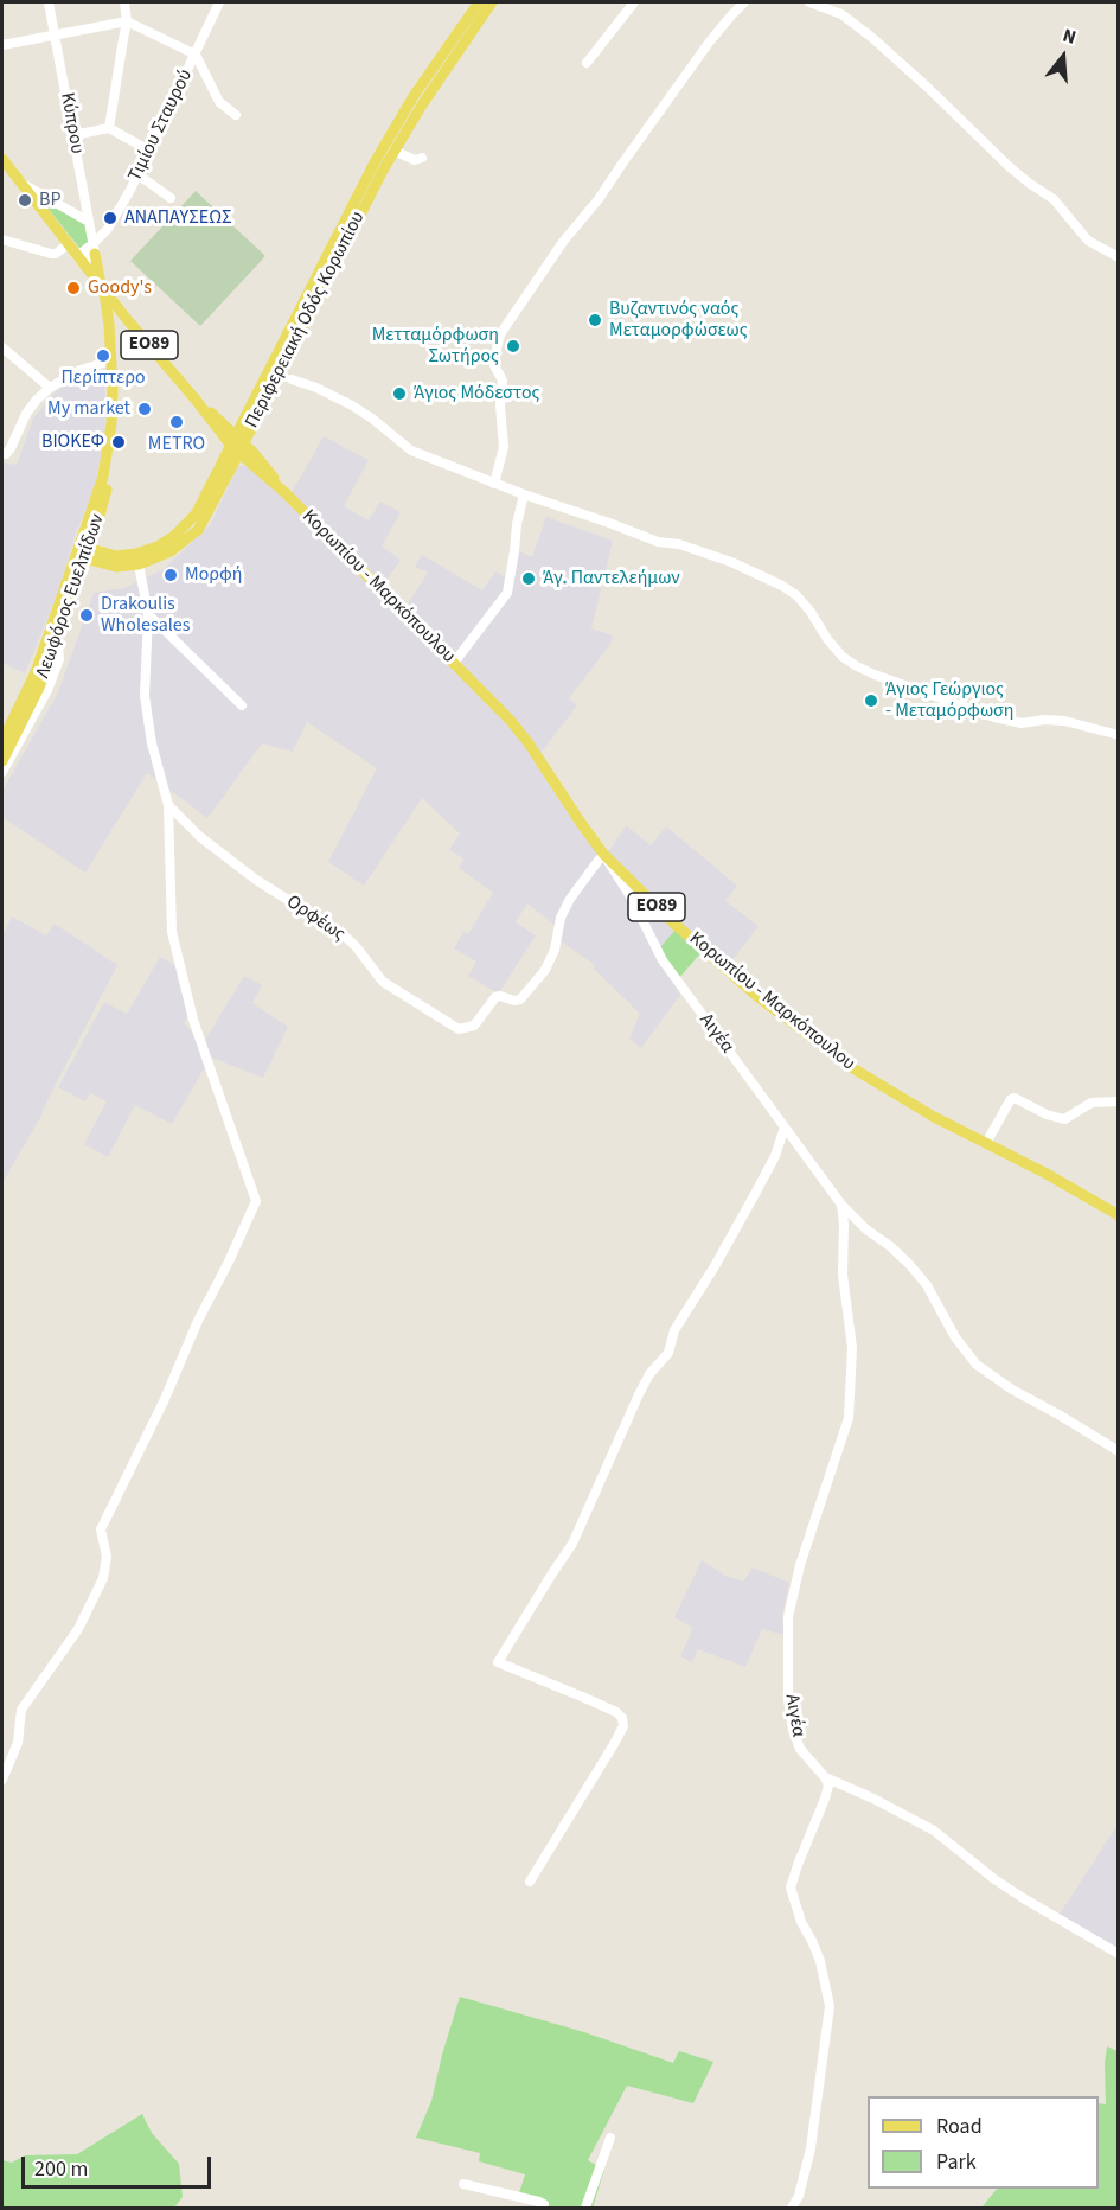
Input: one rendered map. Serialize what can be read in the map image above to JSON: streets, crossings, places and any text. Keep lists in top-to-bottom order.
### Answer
{
  "streets": {
    "main road": [
      "Περιφερειακή Οδός Κορωπίου",
      "ΕΟ89",
      "Κορωπίου - Μαρκόπουλου",
      "Λεωφόρος Ευελπίδων"
    ],
    "street": [
      "Κύπρου",
      "Τιμίου Σταυρού",
      "Ορφέως",
      "Αιγέα"
    ]
  },
  "crossings": [
    ["Κύπρου", "Τιμίου Σταυρού"],
    ["Κύπρου", "Λεωφόρος Ευελπίδων"],
    ["Τιμίου Σταυρού", "ΕΟ89"],
    ["Τιμίου Σταυρού", "Λεωφόρος Ευελπίδων"],
    ["Περιφερειακή Οδός Κορωπίου", "Κορωπίου - Μαρκόπουλου"],
    ["Περιφερειακή Οδός Κορωπίου", "Λεωφόρος Ευελπίδων"],
    ["Περιφερειακή Οδός Κορωπίου", "Ορφέως"],
    ["ΕΟ89", "Κορωπίου - Μαρκόπουλου"],
    ["ΕΟ89", "Λεωφόρος Ευελπίδων"],
    ["Κορωπίου - Μαρκόπουλου", "Λεωφόρος Ευελπίδων"],
    ["Κορωπίου - Μαρκόπουλου", "Ορφέως"],
    ["Κορωπίου - Μαρκόπουλου", "Αιγέα"],
    ["Ορφέως", "Αιγέα"]
  ],
  "places": [
    "BP",
    "ΑΝΑΠΑΥΣΕΩΣ",
    "Goody's",
    "Βυζαντινός ναός Μεταμορφώσεως",
    "Μετταμόρφωση Σωτήρος",
    "Περίπτερο",
    "Άγιος Μόδεστος",
    "My market",
    "METRO",
    "ΒΙΟΚΕΦ",
    "Μορφή",
    "Άγ. Παντελεήμων",
    "Drakoulis Wholesales",
    "Άγιος Γεώργιος - Μεταμόρφωση"
  ],
  "legend": ["Road", "Park"],
  "scale_bar": "200 m",
  "north": "top"
}
